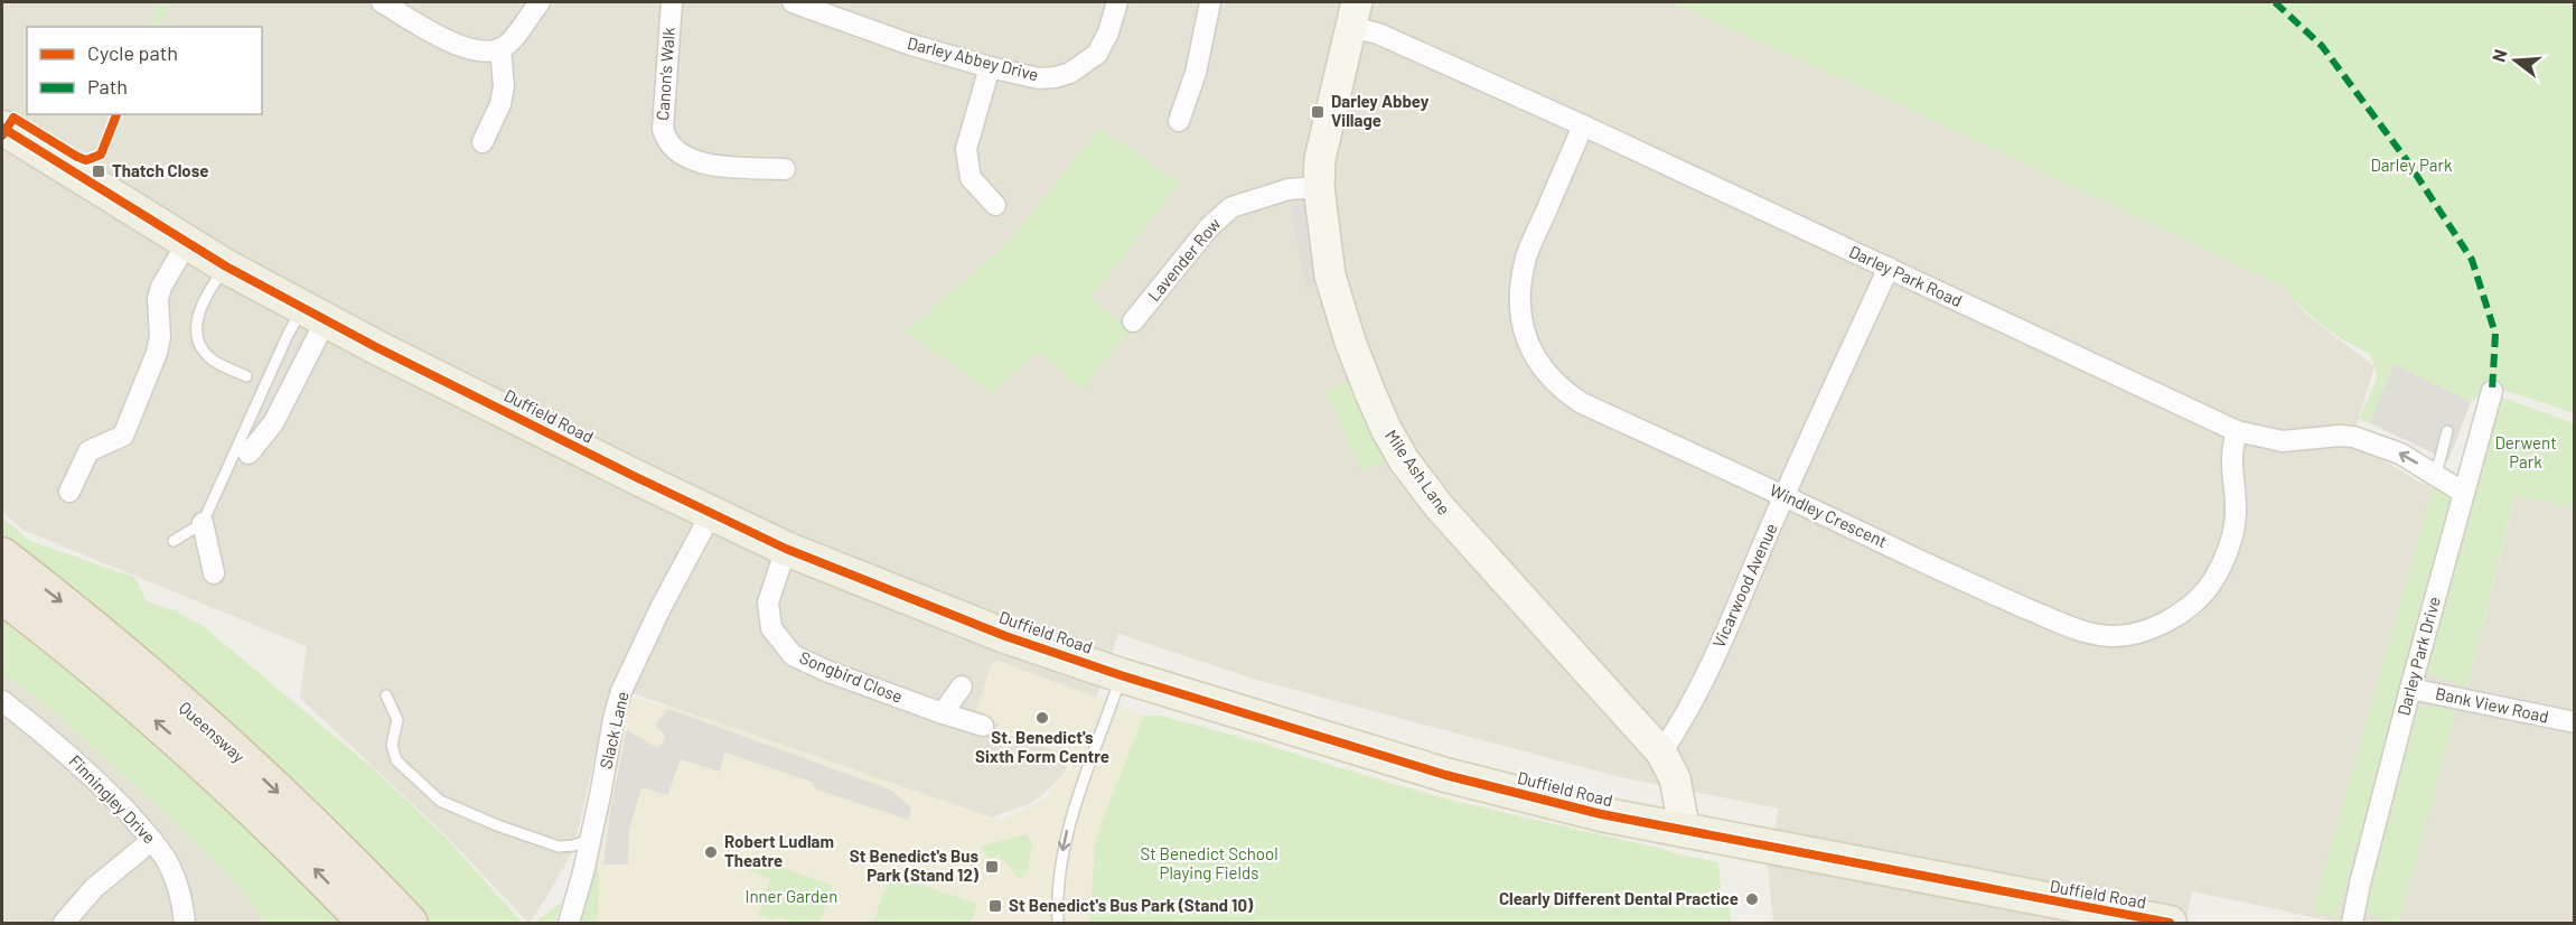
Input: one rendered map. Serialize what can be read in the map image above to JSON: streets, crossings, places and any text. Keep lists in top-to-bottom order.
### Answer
{
  "streets": {
    "highway": ["Queensway"],
    "main road": ["Duffield Road"],
    "street": [
      "Darley Abbey Drive",
      "Canon's Walk",
      "Lavender Row",
      "Darley Park Road",
      "Mile Ash Lane",
      "Windley Crescent",
      "Vicarwood Avenue",
      "Darley Park Drive",
      "Songbird Close",
      "Bank View Road",
      "Slack Lane",
      "Finningley Drive"
    ]
  },
  "crossings": [
    ["Lavender Row", "Mile Ash Lane"],
    ["Darley Park Road", "Mile Ash Lane"],
    ["Darley Park Road", "Windley Crescent"],
    ["Darley Park Road", "Vicarwood Avenue"],
    ["Darley Park Road", "Darley Park Drive"],
    ["Duffield Road", "Mile Ash Lane"],
    ["Duffield Road", "Songbird Close"],
    ["Duffield Road", "Slack Lane"],
    ["Mile Ash Lane", "Vicarwood Avenue"],
    ["Windley Crescent", "Vicarwood Avenue"],
    ["Darley Park Drive", "Bank View Road"]
  ],
  "parks": [
    "Darley Park",
    "Derwent Park",
    "St Benedict School Playing Fields",
    "Inner Garden"
  ],
  "places": {
    "transit": [
      "Darley Abbey Village",
      "Thatch Close",
      "St Benedict's Bus Park (Stand 12)",
      "St Benedict's Bus Park (Stand 10)"
    ],
    "other": ["St. Benedict's Sixth Form Centre", "Robert Ludlam Theatre", "Clearly Different Dental Practice"]
  },
  "legend": ["Cycle path", "Path"],
  "north": "left"
}
